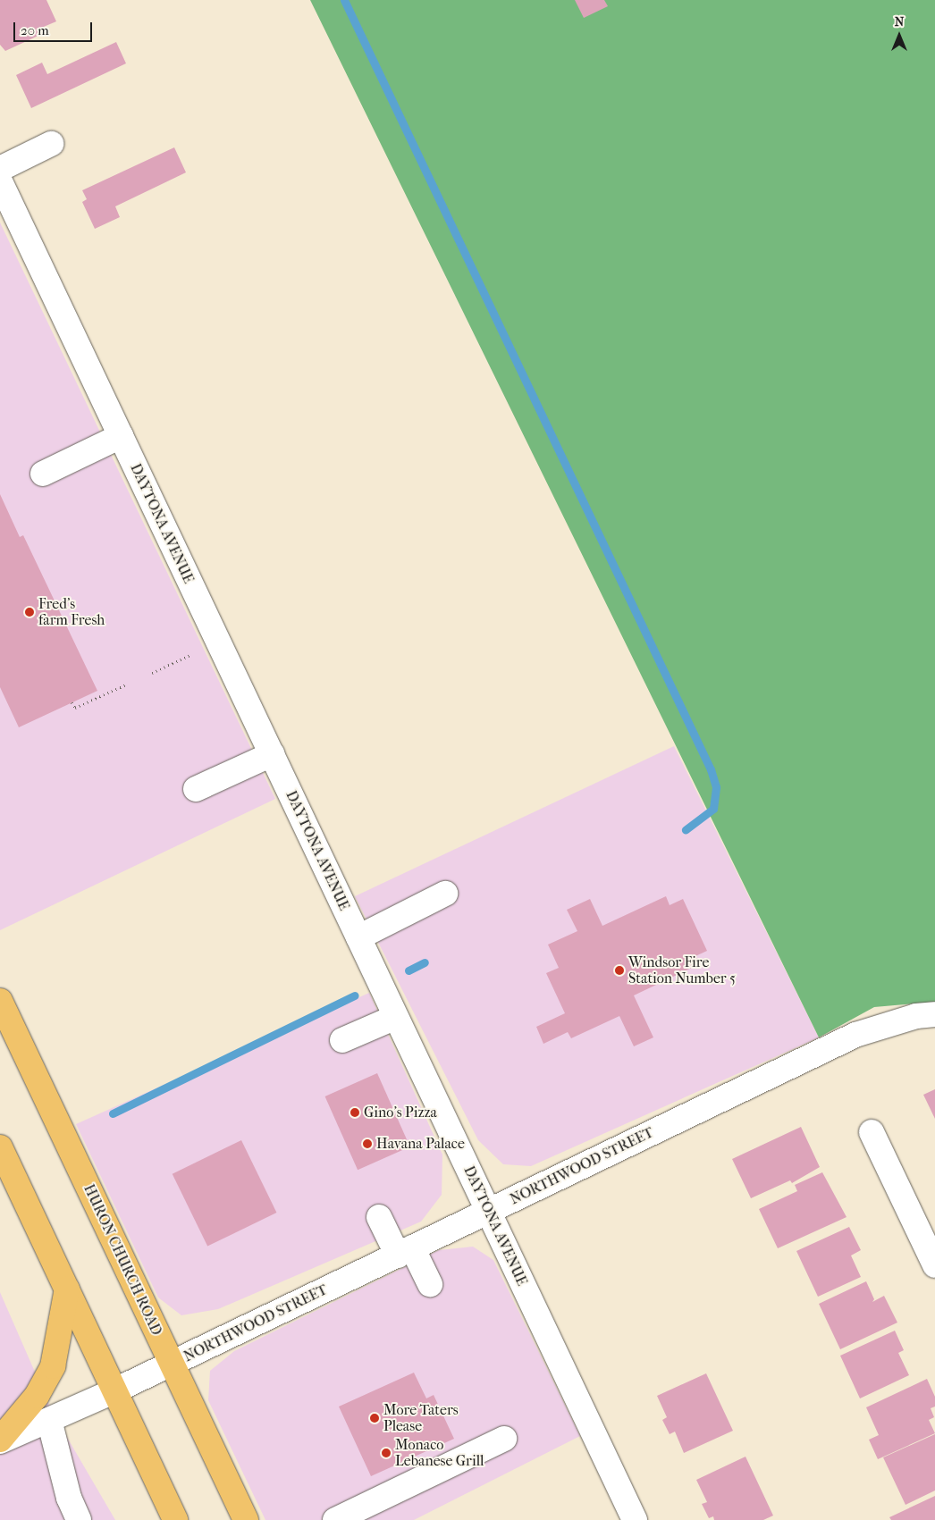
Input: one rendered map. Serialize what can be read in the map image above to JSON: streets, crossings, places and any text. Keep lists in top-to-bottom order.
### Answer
{
  "streets": {
    "highway": ["HURON CHURCH ROAD"],
    "street": ["DAYTONA AVENUE", "NORTHWOOD STREET"]
  },
  "crossings": [
    ["DAYTONA AVENUE", "NORTHWOOD STREET"],
    ["NORTHWOOD STREET", "HURON CHURCH ROAD"]
  ],
  "places": [
    "Fred's farm Fresh",
    "Windsor Fire Station Number 5",
    "Gino's Pizza",
    "Havana Palace",
    "More Taters Please",
    "Monaco Lebanese Grill"
  ],
  "scale_bar": "20 m",
  "north": "top"
}
